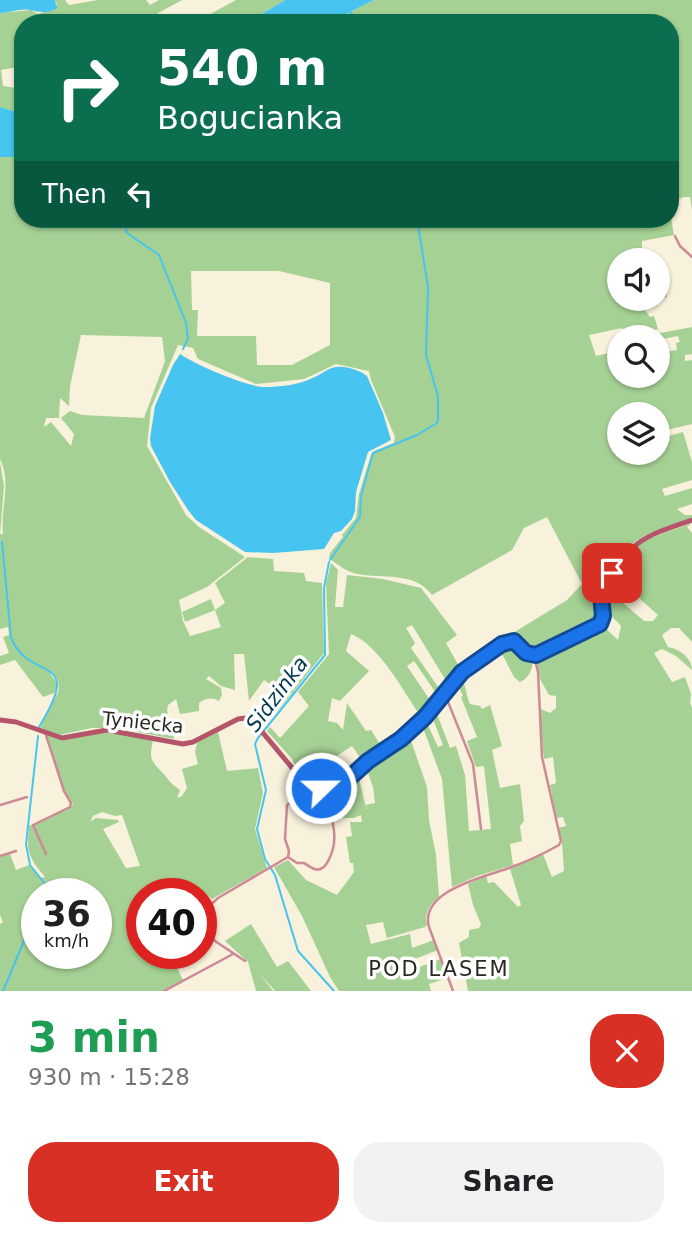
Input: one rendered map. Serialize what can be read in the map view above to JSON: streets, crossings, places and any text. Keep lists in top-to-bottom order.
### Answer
{
  "streets": {
    "street": ["Tyniecka"]
  },
  "districts": ["POD LASEM"],
  "water": ["Sidzinka"],
  "page": {
    "turn": ["540 m", "Bogucianka"],
    "then": "Then",
    "speed": "36 km/h",
    "limit": "40",
    "heading": ["3 min", "930 m · 15:28"],
    "buttons": ["Exit", "Share"]
  }
}
